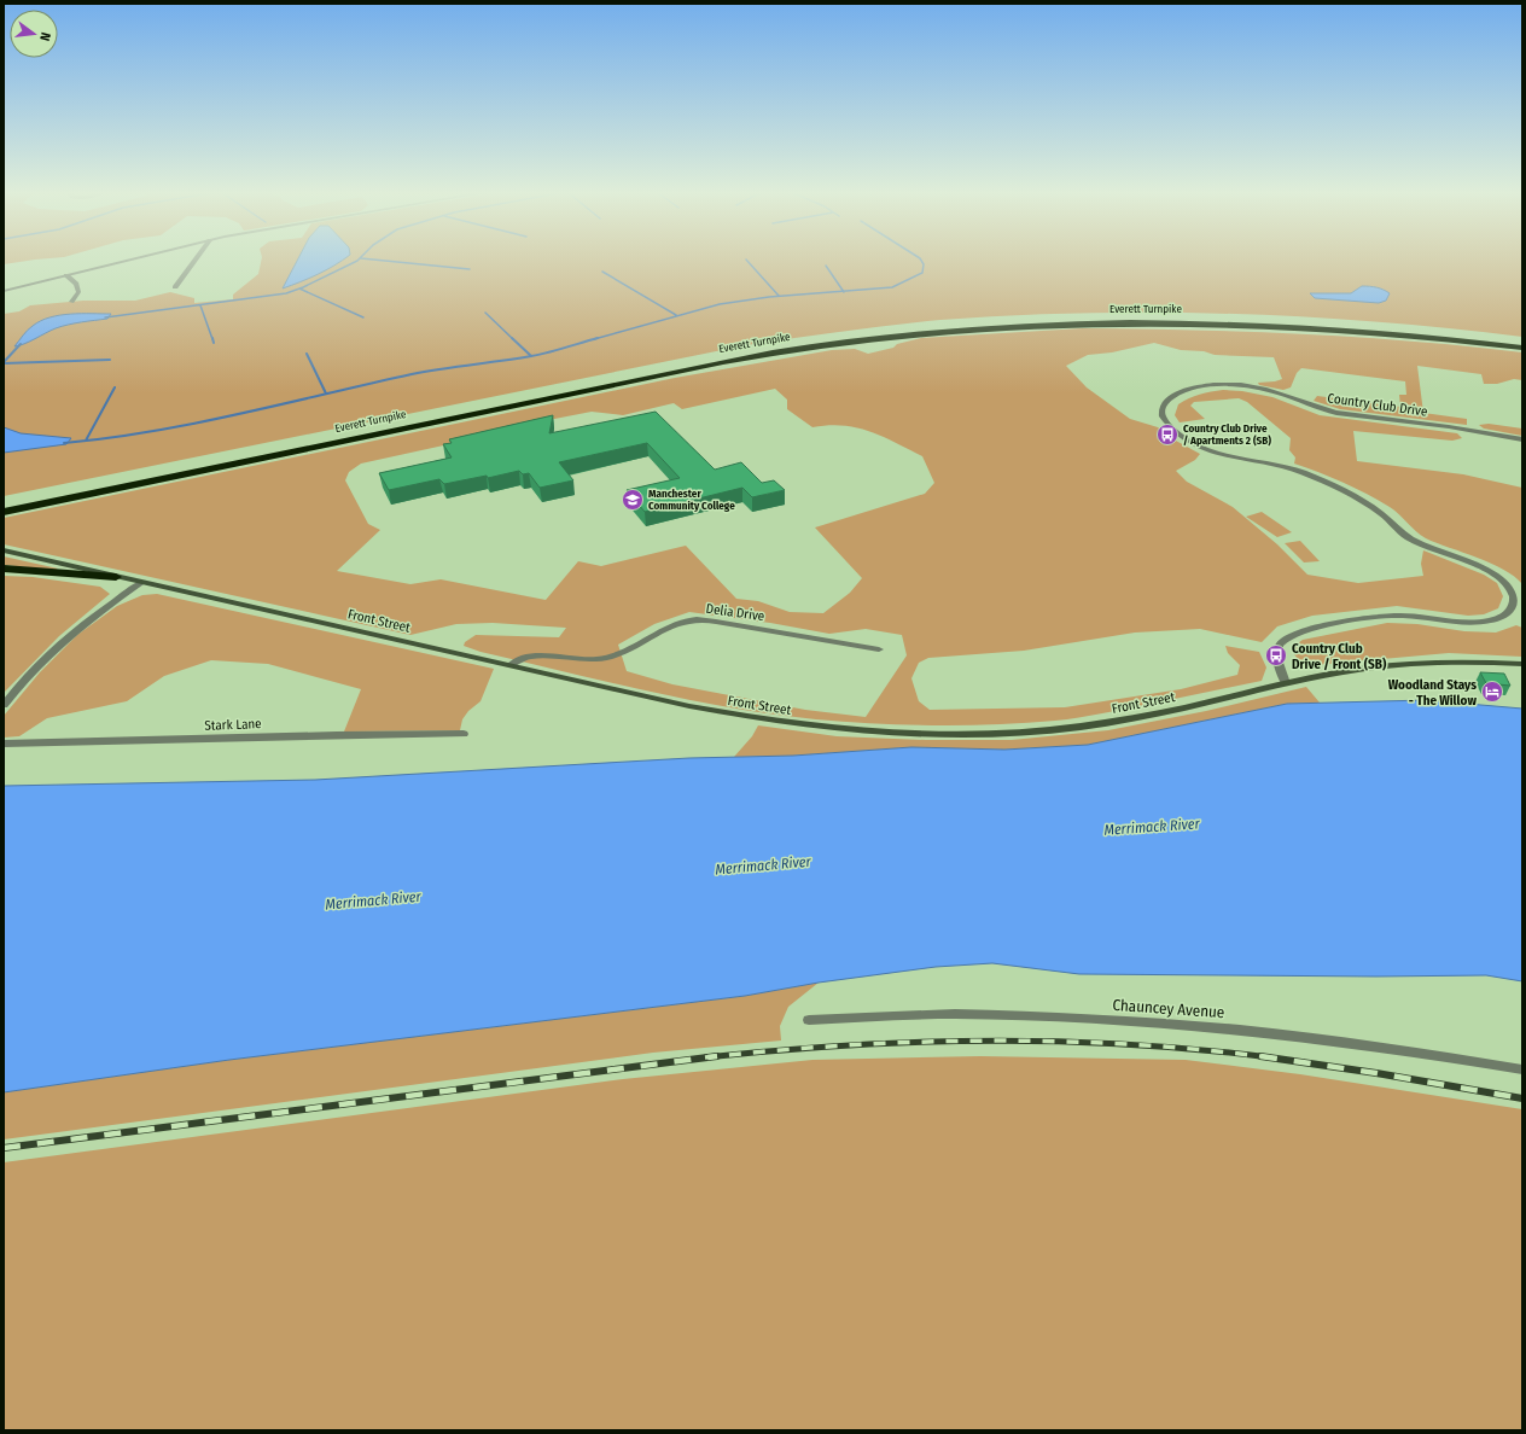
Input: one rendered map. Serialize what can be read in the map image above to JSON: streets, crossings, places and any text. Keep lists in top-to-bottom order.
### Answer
{
  "streets": {
    "highway": ["Everett Turnpike"],
    "main road": ["Front Street"],
    "street": [
      "Country Club Drive",
      "Delia Drive",
      "Stark Lane",
      "Chauncey Avenue"
    ]
  },
  "crossings": [
    ["Country Club Drive", "Front Street"],
    ["Delia Drive", "Front Street"]
  ],
  "water": ["Merrimack River"],
  "places": {
    "bus stop": ["Country Club Drive / Apartments 2 (SB)", "Country Club Drive / Front (SB)"],
    "school or university": ["Manchester Community College"],
    "hotel": ["Woodland Stays - The Willow"]
  },
  "north": "right"
}
